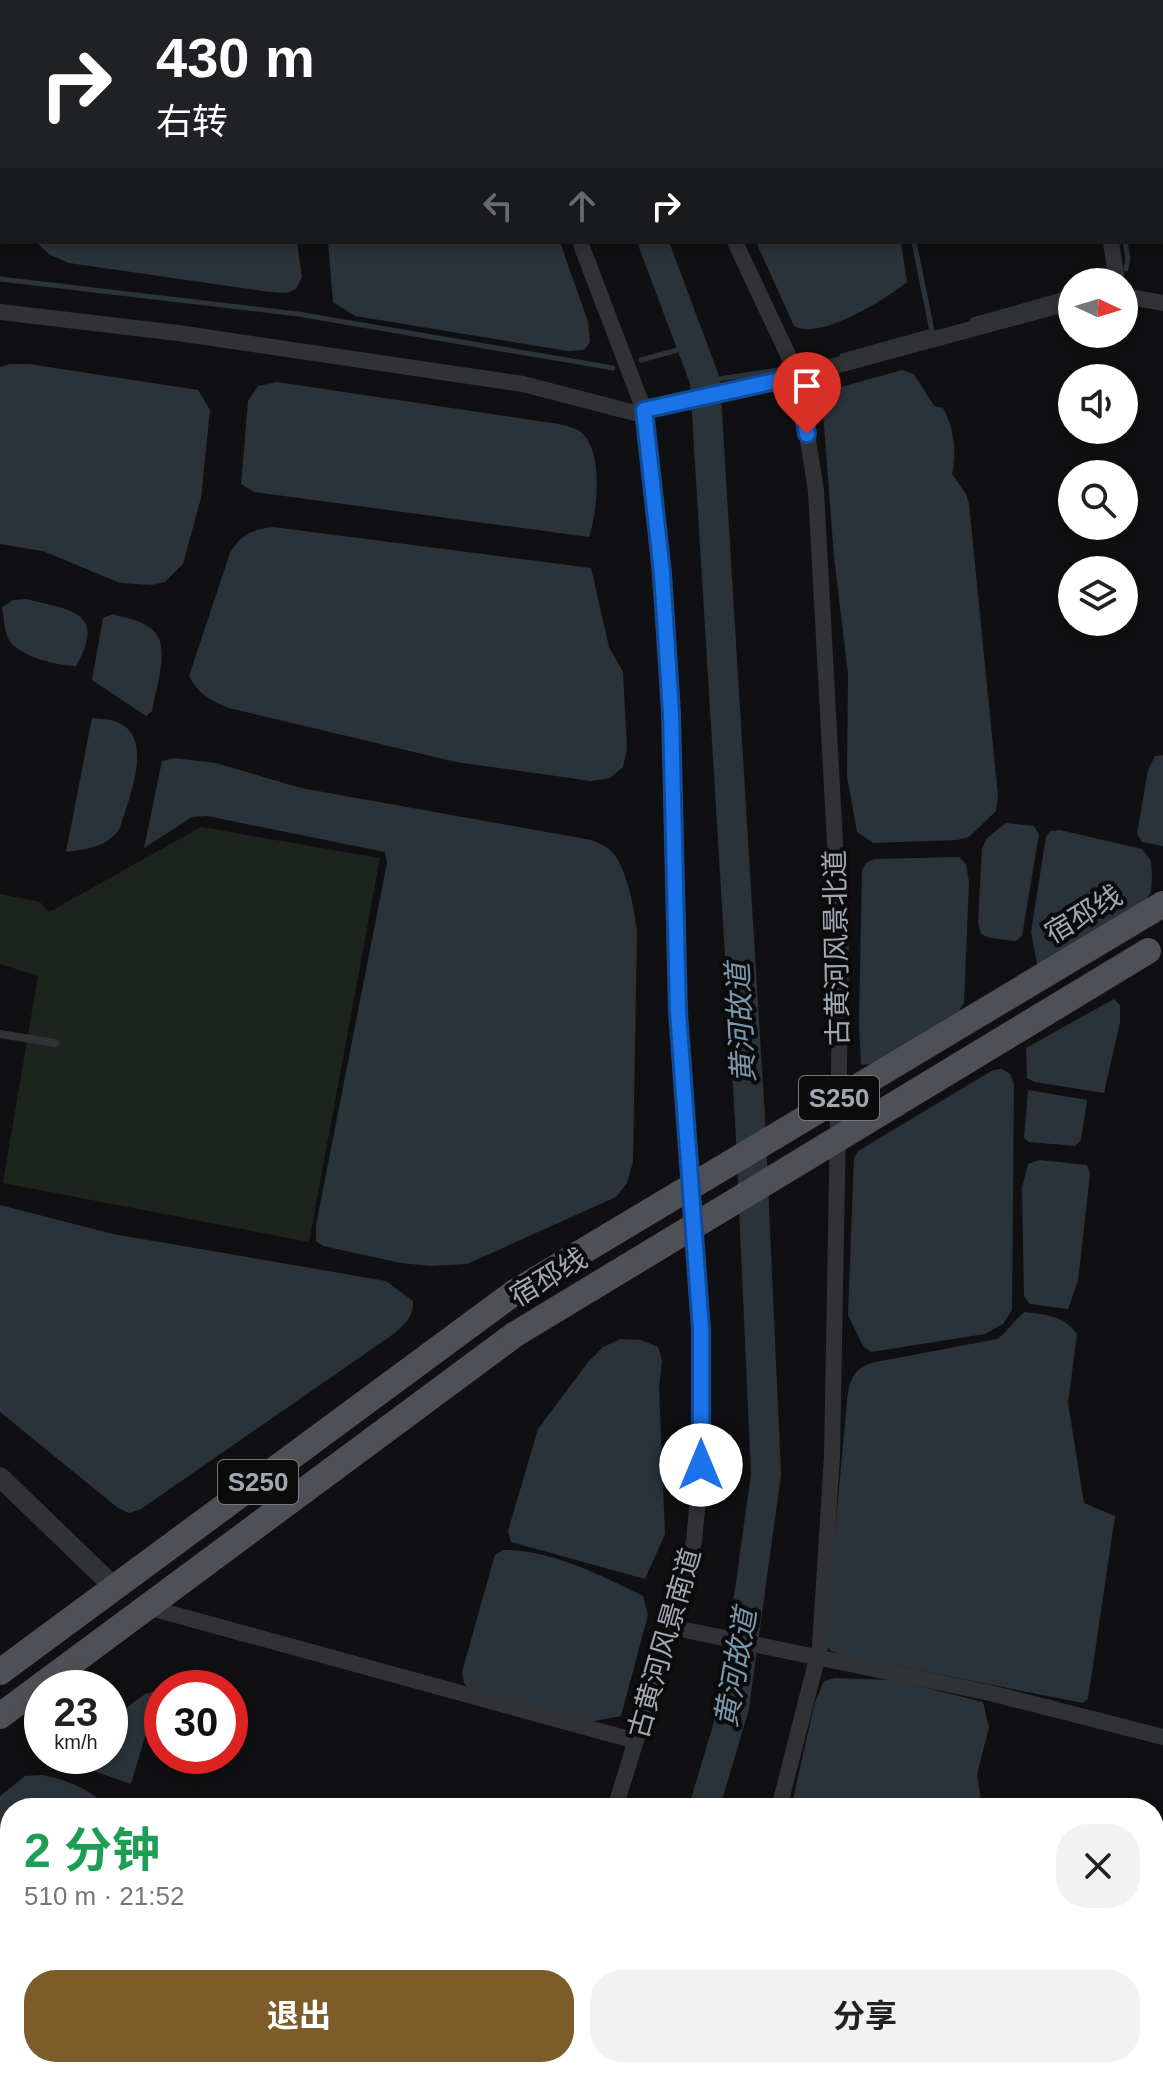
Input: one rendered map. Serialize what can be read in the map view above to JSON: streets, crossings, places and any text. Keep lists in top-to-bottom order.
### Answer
{
  "streets": {
    "main road": ["宿邳线", "S250"],
    "street": ["古黄河风景北道", "古黄河风景南道"]
  },
  "water": ["黄河故道"],
  "north": "right",
  "page": {
    "turn": ["430 m", "右转"],
    "speed": "23 km/h",
    "limit": "30",
    "heading": ["2 分钟", "510 m · 21:52"],
    "buttons": ["退出", "分享"]
  }
}
